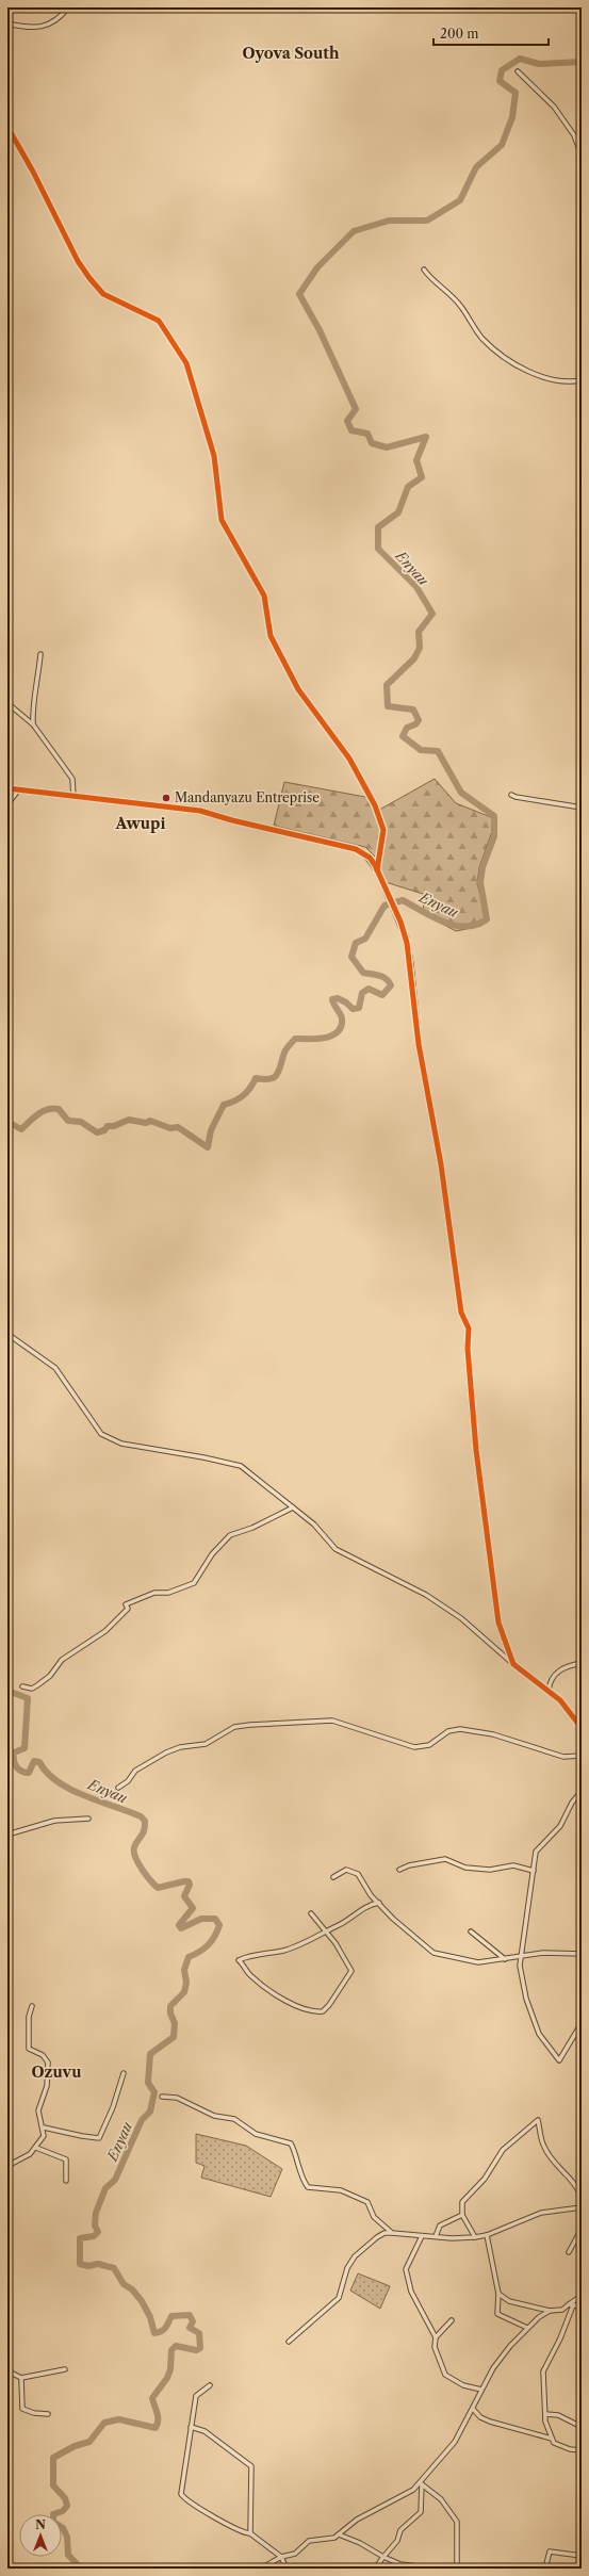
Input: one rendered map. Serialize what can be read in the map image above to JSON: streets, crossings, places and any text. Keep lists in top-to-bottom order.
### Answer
{
  "districts": ["Oyova South", "Awupi", "Ozuvu"],
  "water": ["Enyau"],
  "places": ["Mandanyazu Entreprise"],
  "scale_bar": "200 m",
  "north": "top"
}
